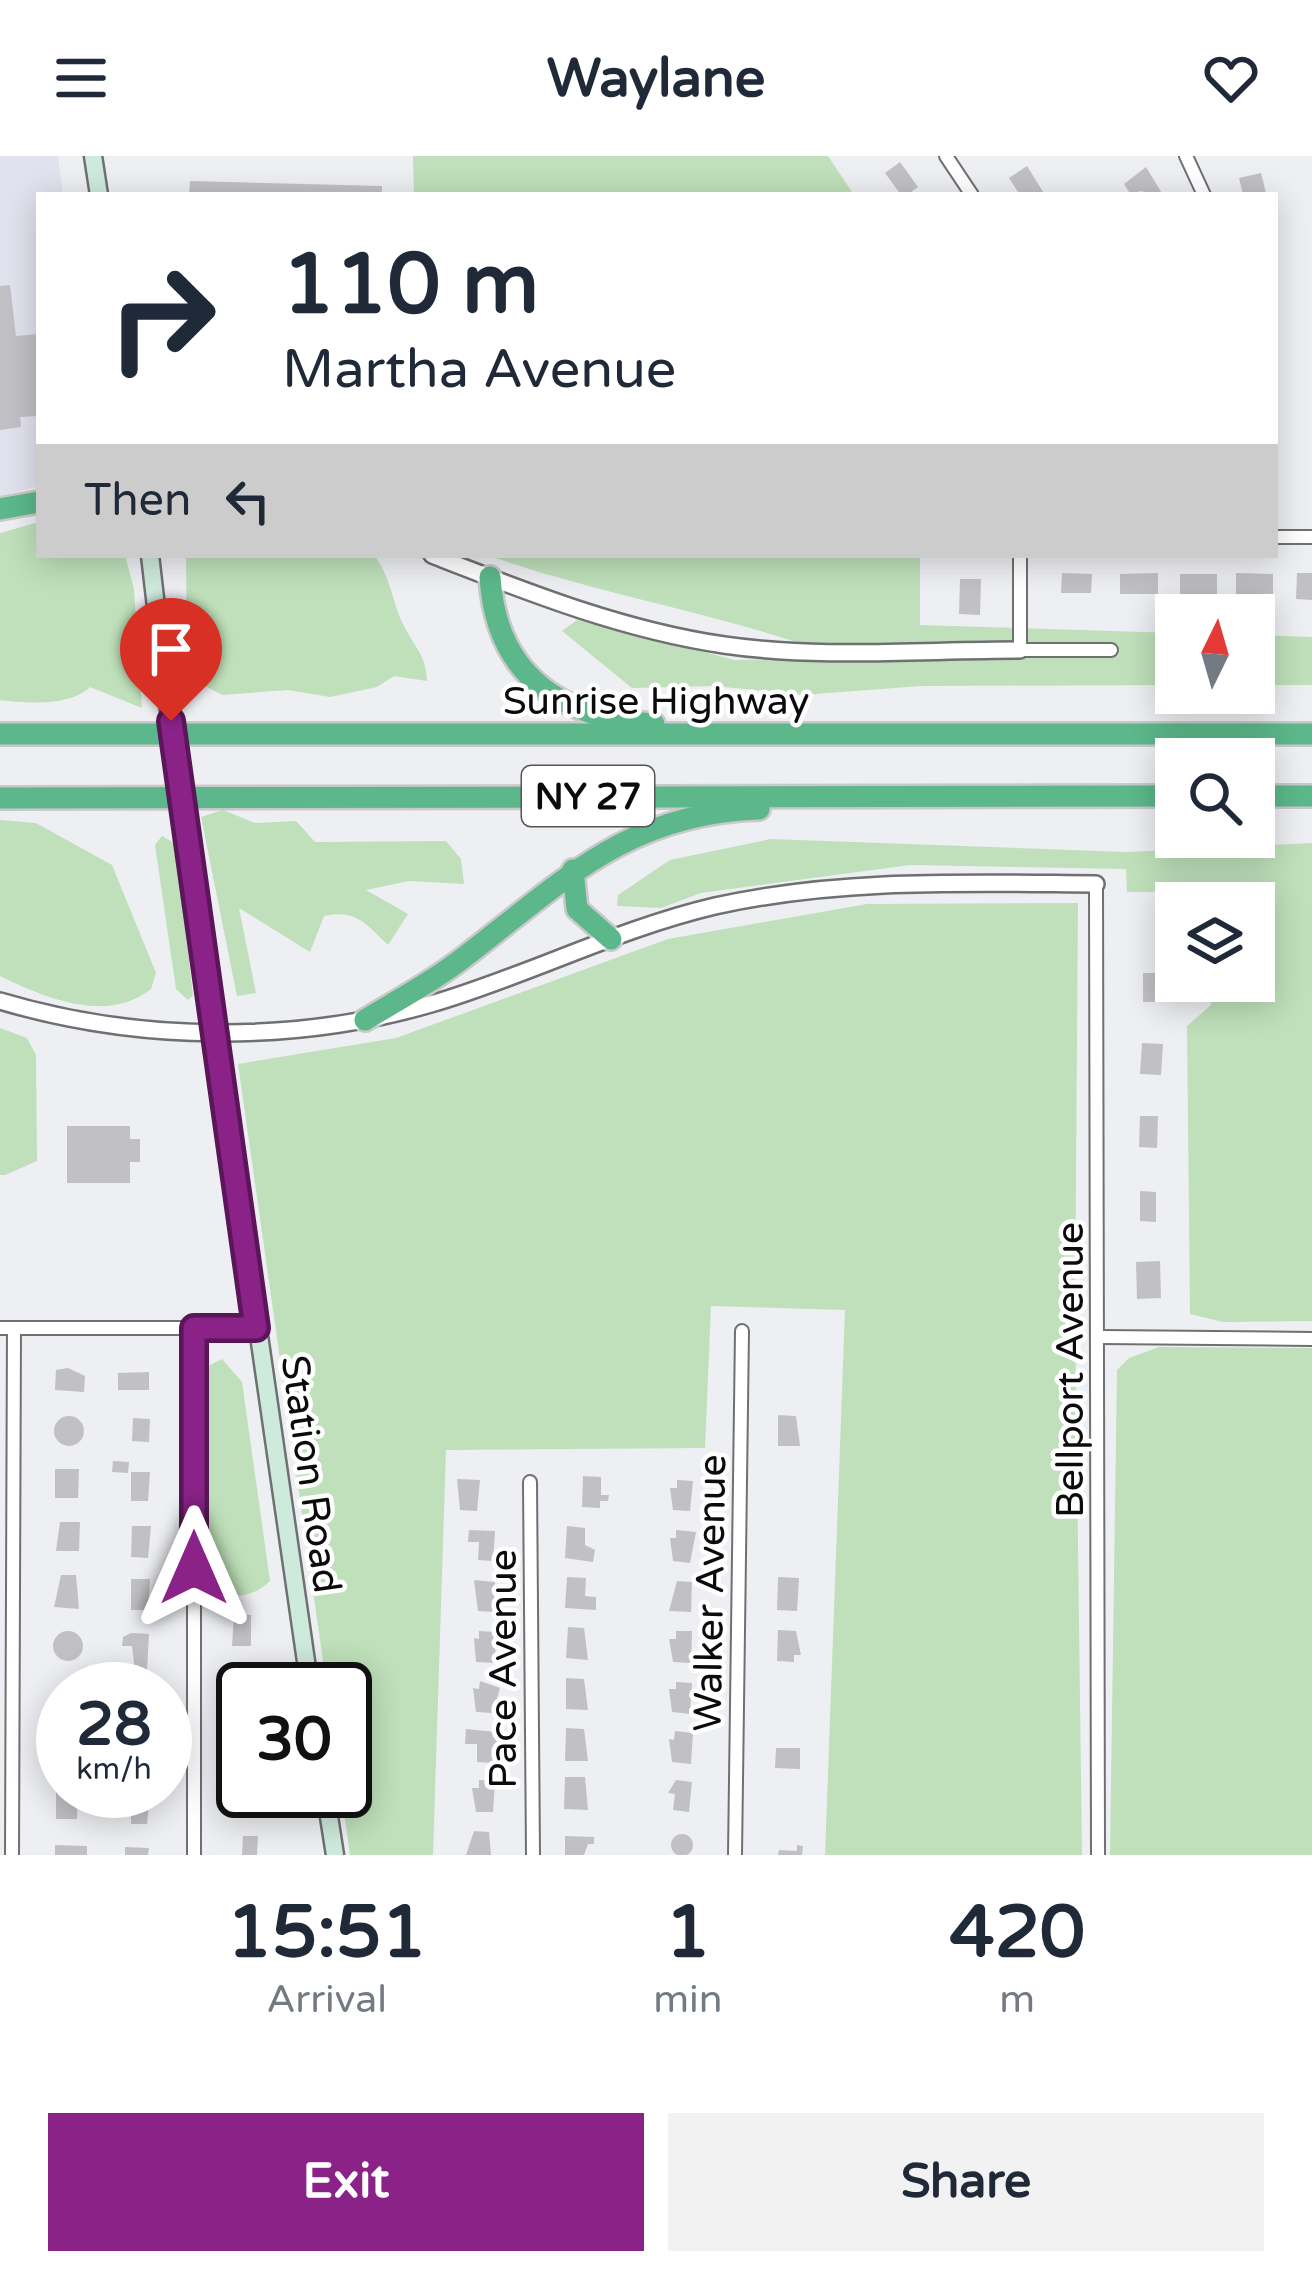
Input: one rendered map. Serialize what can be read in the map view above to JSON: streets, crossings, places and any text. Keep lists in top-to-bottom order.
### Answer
{
  "streets": {
    "highway": ["Sunrise Highway", "NY 27"],
    "main road": ["Station Road"],
    "street": ["Bellport Avenue", "Walker Avenue", "Pace Avenue"]
  },
  "north": "top",
  "page": {
    "header": "Waylane",
    "turn": ["110 m", "Martha Avenue"],
    "then": "Then",
    "speed": "28 km/h",
    "limit": "30",
    "eta": [
      "15:51",
      "Arrival",
      "1",
      "min",
      "420",
      "m"
    ],
    "buttons": ["Exit", "Share"]
  }
}
